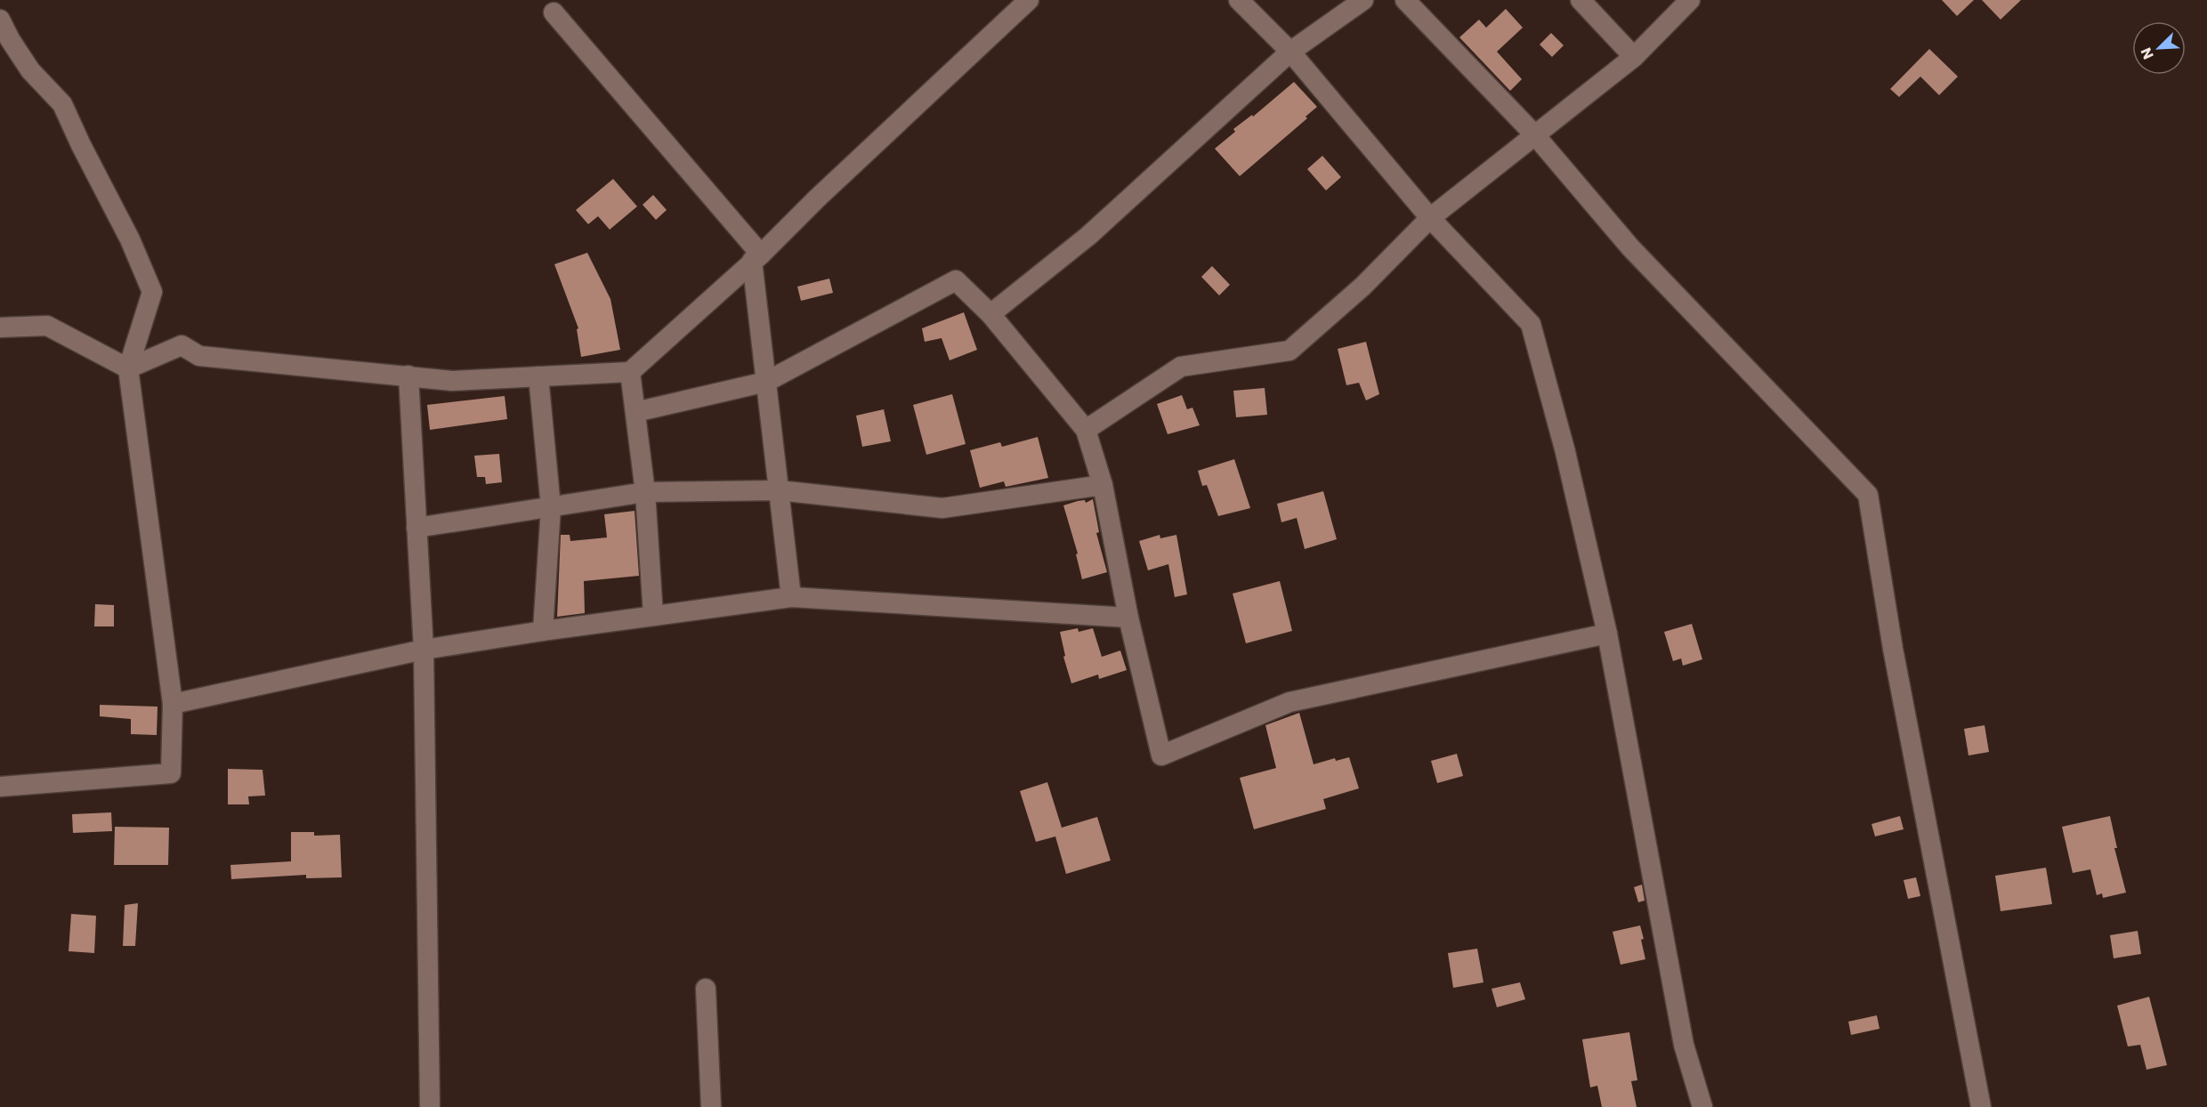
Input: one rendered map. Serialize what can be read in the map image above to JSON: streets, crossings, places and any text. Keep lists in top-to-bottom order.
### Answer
{
  "north": "bottom left"
}
